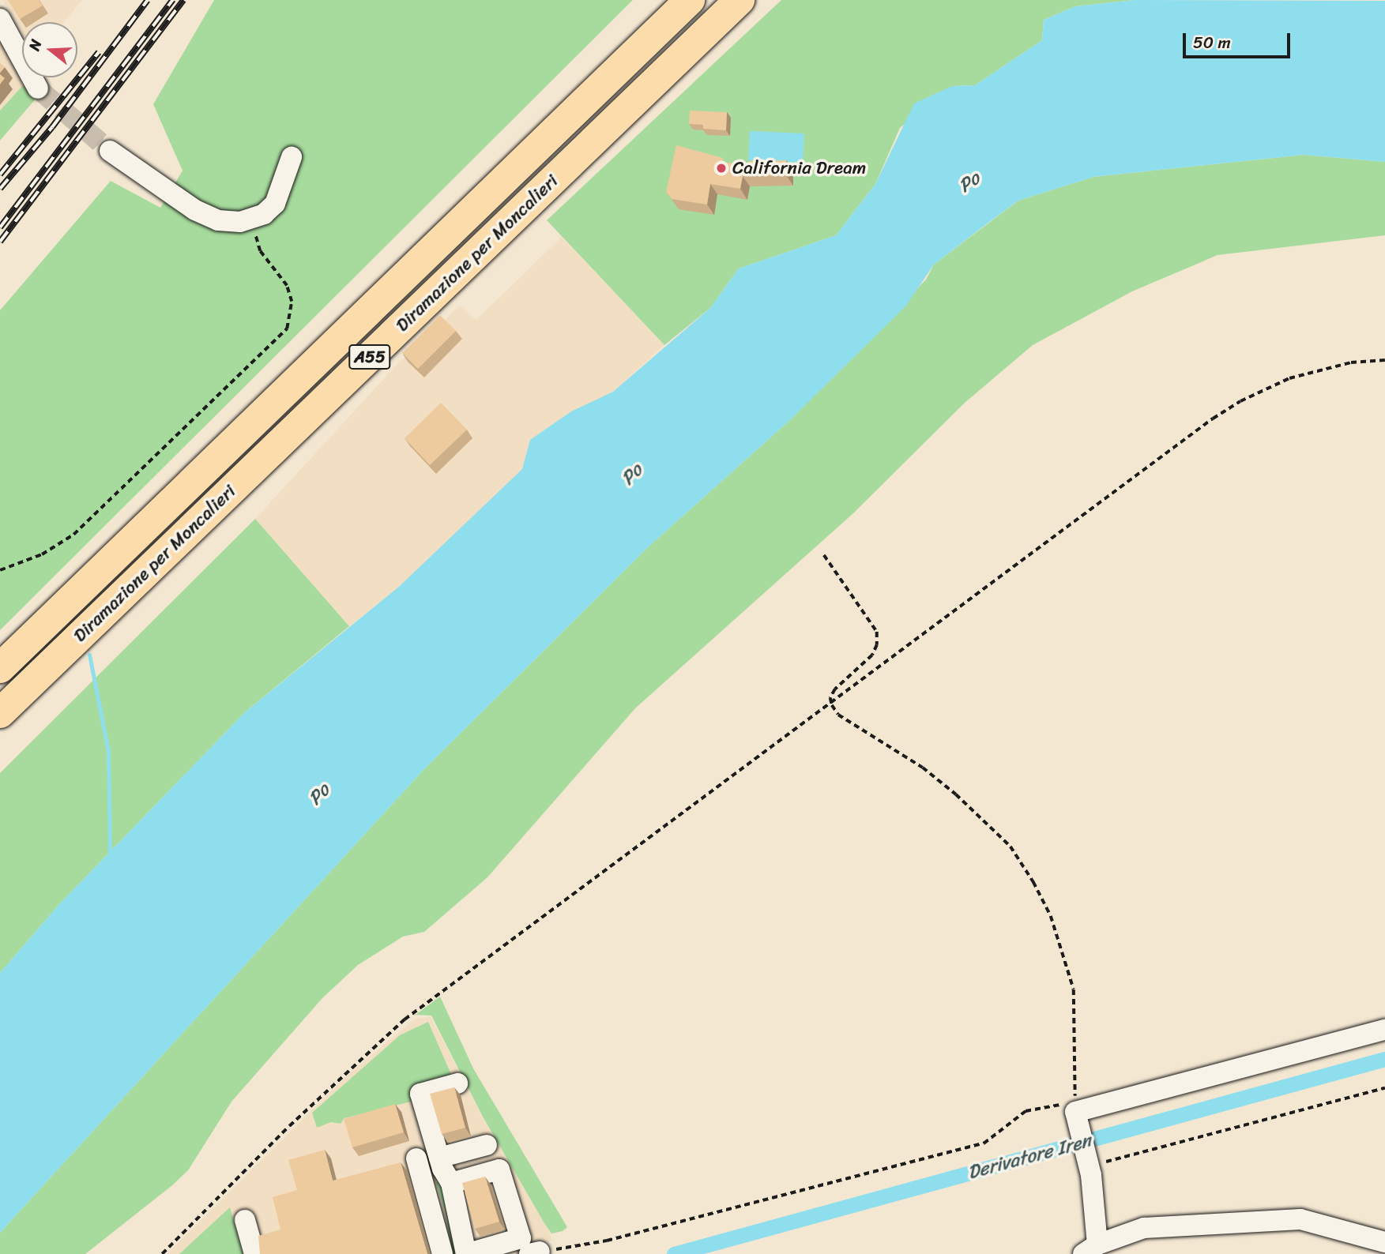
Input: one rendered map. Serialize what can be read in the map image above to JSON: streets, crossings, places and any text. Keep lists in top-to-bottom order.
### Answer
{
  "streets": {
    "highway": ["Diramazione per Moncalieri", "A55"]
  },
  "water": ["Po", "Derivatore Iren"],
  "places": ["California Dream"],
  "scale_bar": "50 m",
  "north": "left"
}
